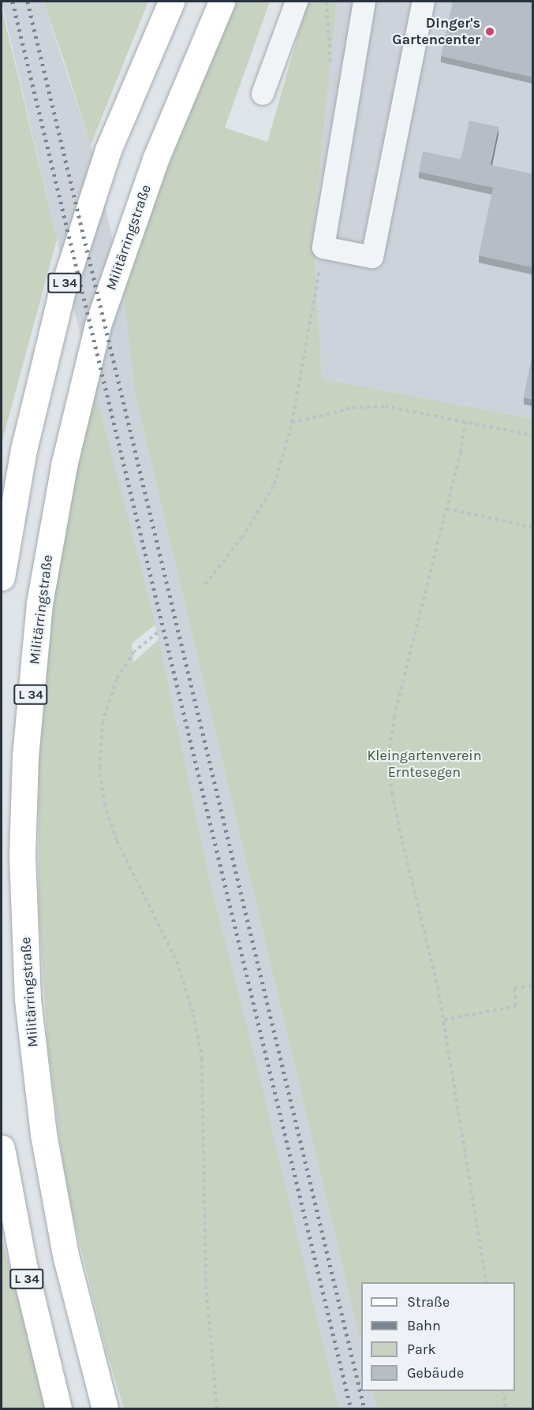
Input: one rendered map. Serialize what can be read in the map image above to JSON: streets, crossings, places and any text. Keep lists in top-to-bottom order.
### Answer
{
  "streets": {
    "main road": ["Militärringstraße", "L 34"]
  },
  "parks": ["Kleingartenverein Erntesegen"],
  "places": ["Dinger's Gartencenter"],
  "legend": [
    "Straße",
    "Bahn",
    "Park",
    "Gebäude"
  ]
}
